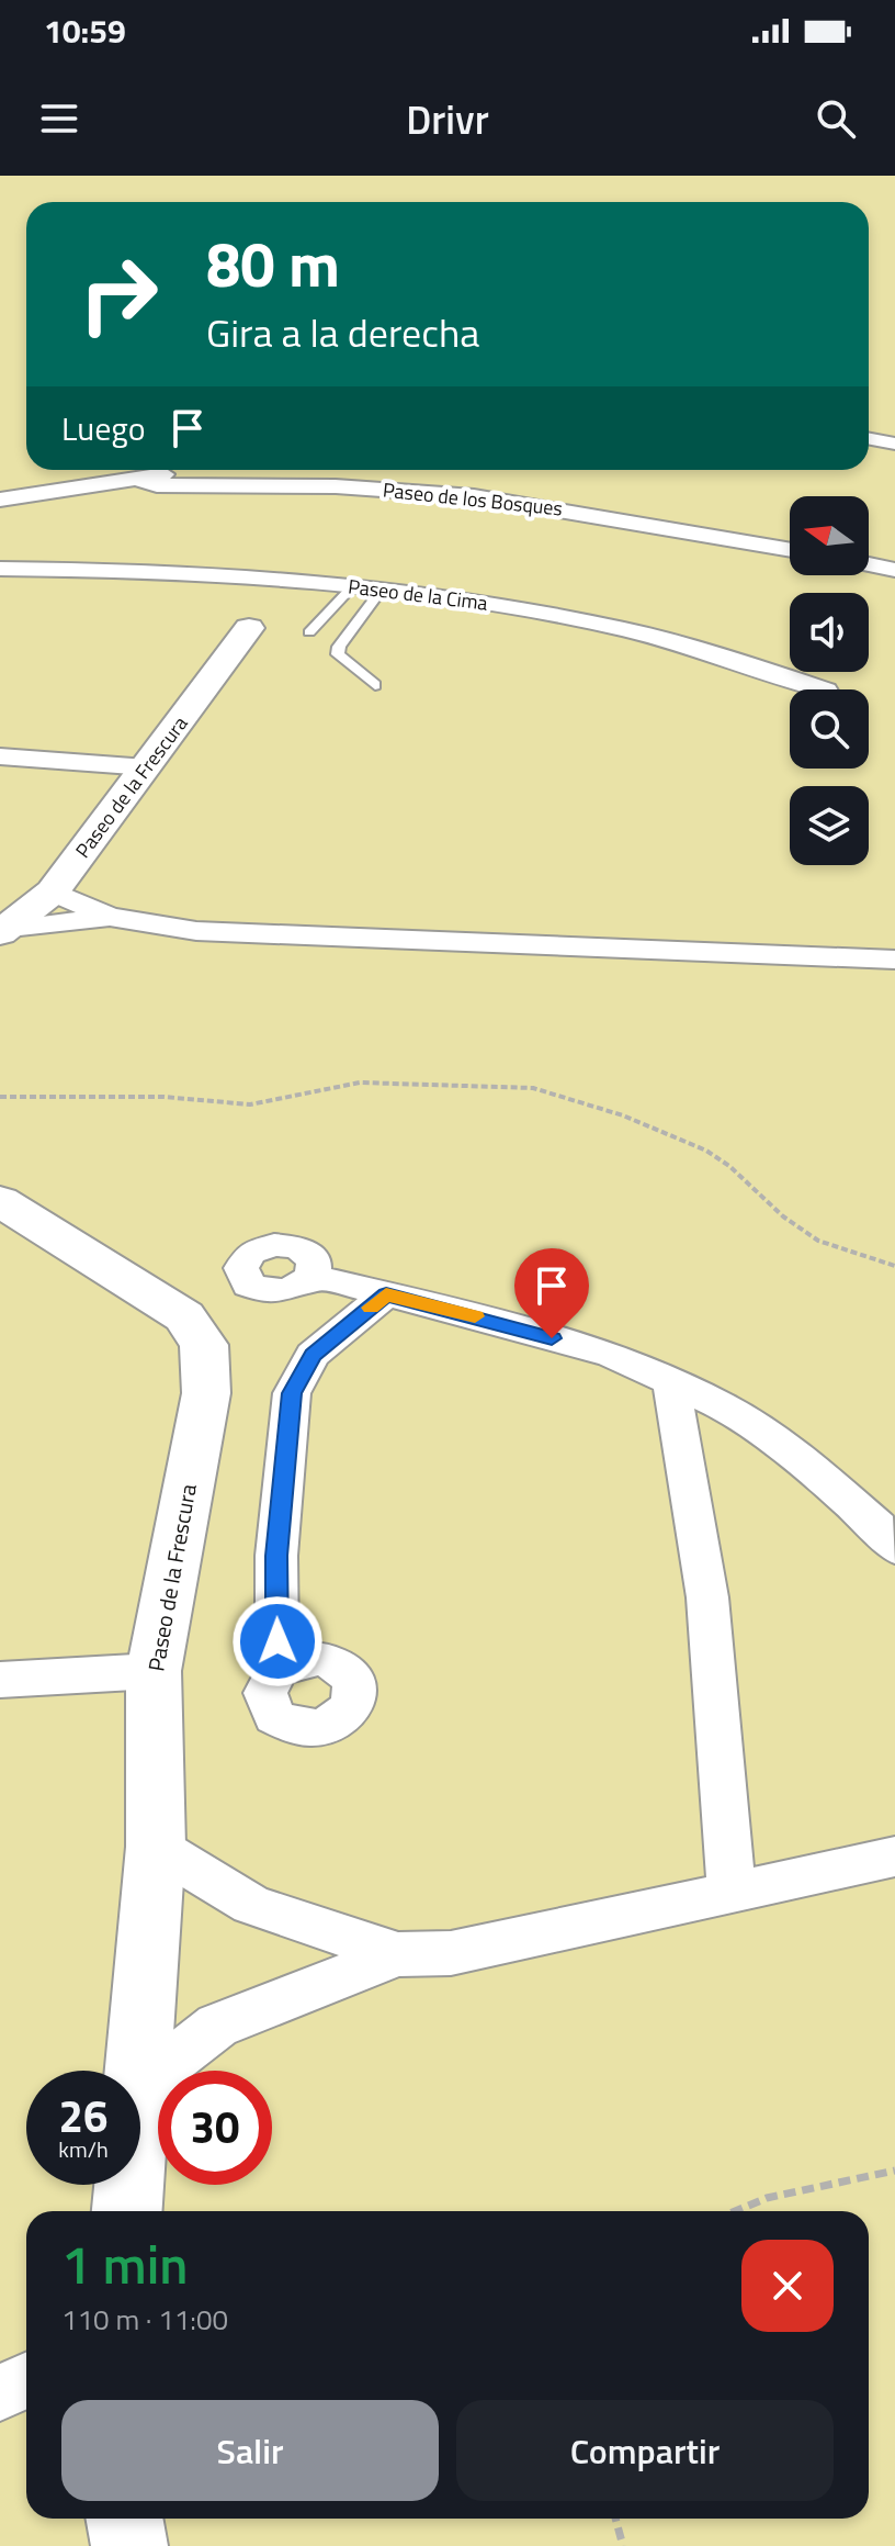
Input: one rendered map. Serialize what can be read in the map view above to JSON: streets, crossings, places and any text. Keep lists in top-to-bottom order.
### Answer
{
  "streets": {
    "street": ["Paseo de los Bosques", "Paseo de la Cima", "Paseo de la Frescura"]
  },
  "north": "left",
  "page": {
    "status": "10:59",
    "header": "Drivr",
    "turn": ["80 m", "Gira a la derecha"],
    "then": "Luego",
    "speed": "26 km/h",
    "limit": "30",
    "heading": ["1 min", "110 m · 11:00"],
    "buttons": ["Salir", "Compartir"]
  }
}
